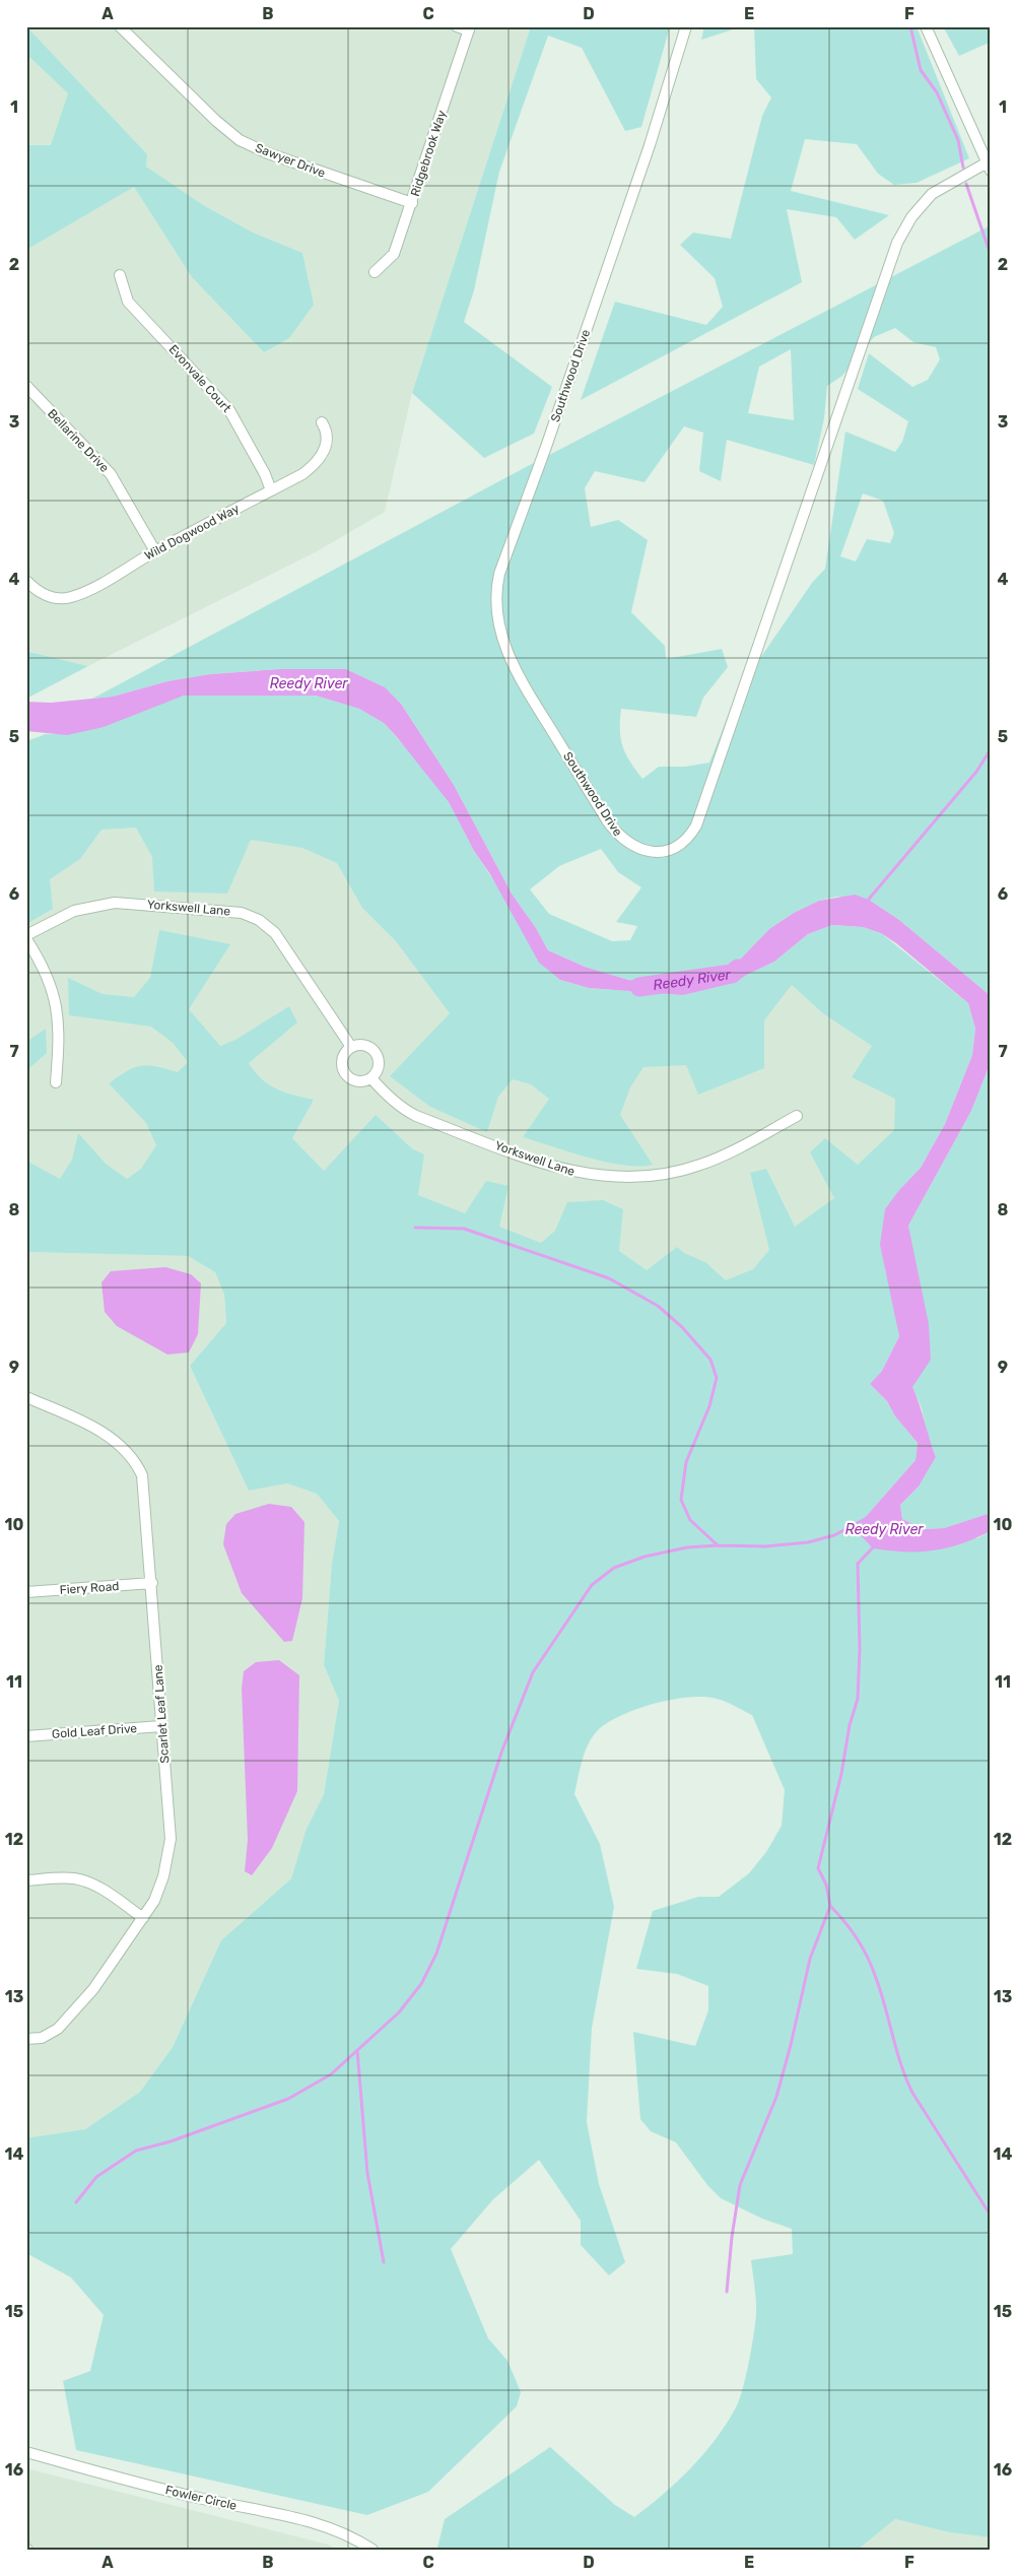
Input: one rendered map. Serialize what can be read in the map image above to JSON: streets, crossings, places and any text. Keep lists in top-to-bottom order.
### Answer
{
  "streets": {
    "street": [
      "Ridgebrook Way",
      "Sawyer Drive",
      "Southwood Drive",
      "Evonvale Court",
      "Bellarine Drive",
      "Wild Dogwood Way",
      "Yorkswell Lane",
      "Fiery Road",
      "Scarlet Leaf Lane",
      "Gold Leaf Drive",
      "Fowler Circle"
    ]
  },
  "crossings": [
    ["Ridgebrook Way", "Sawyer Drive"],
    ["Evonvale Court", "Wild Dogwood Way"],
    ["Bellarine Drive", "Wild Dogwood Way"],
    ["Fiery Road", "Scarlet Leaf Lane"],
    ["Scarlet Leaf Lane", "Gold Leaf Drive"]
  ],
  "water": ["Reedy River"],
  "grid": {
    "columns": [
      "A",
      "B",
      "C",
      "D",
      "E",
      "F"
    ],
    "rows": [
      "1",
      "2",
      "3",
      "4",
      "5",
      "6",
      "7",
      "8",
      "9",
      "10",
      "11",
      "12",
      "13",
      "14",
      "15",
      "16"
    ]
  }
}
